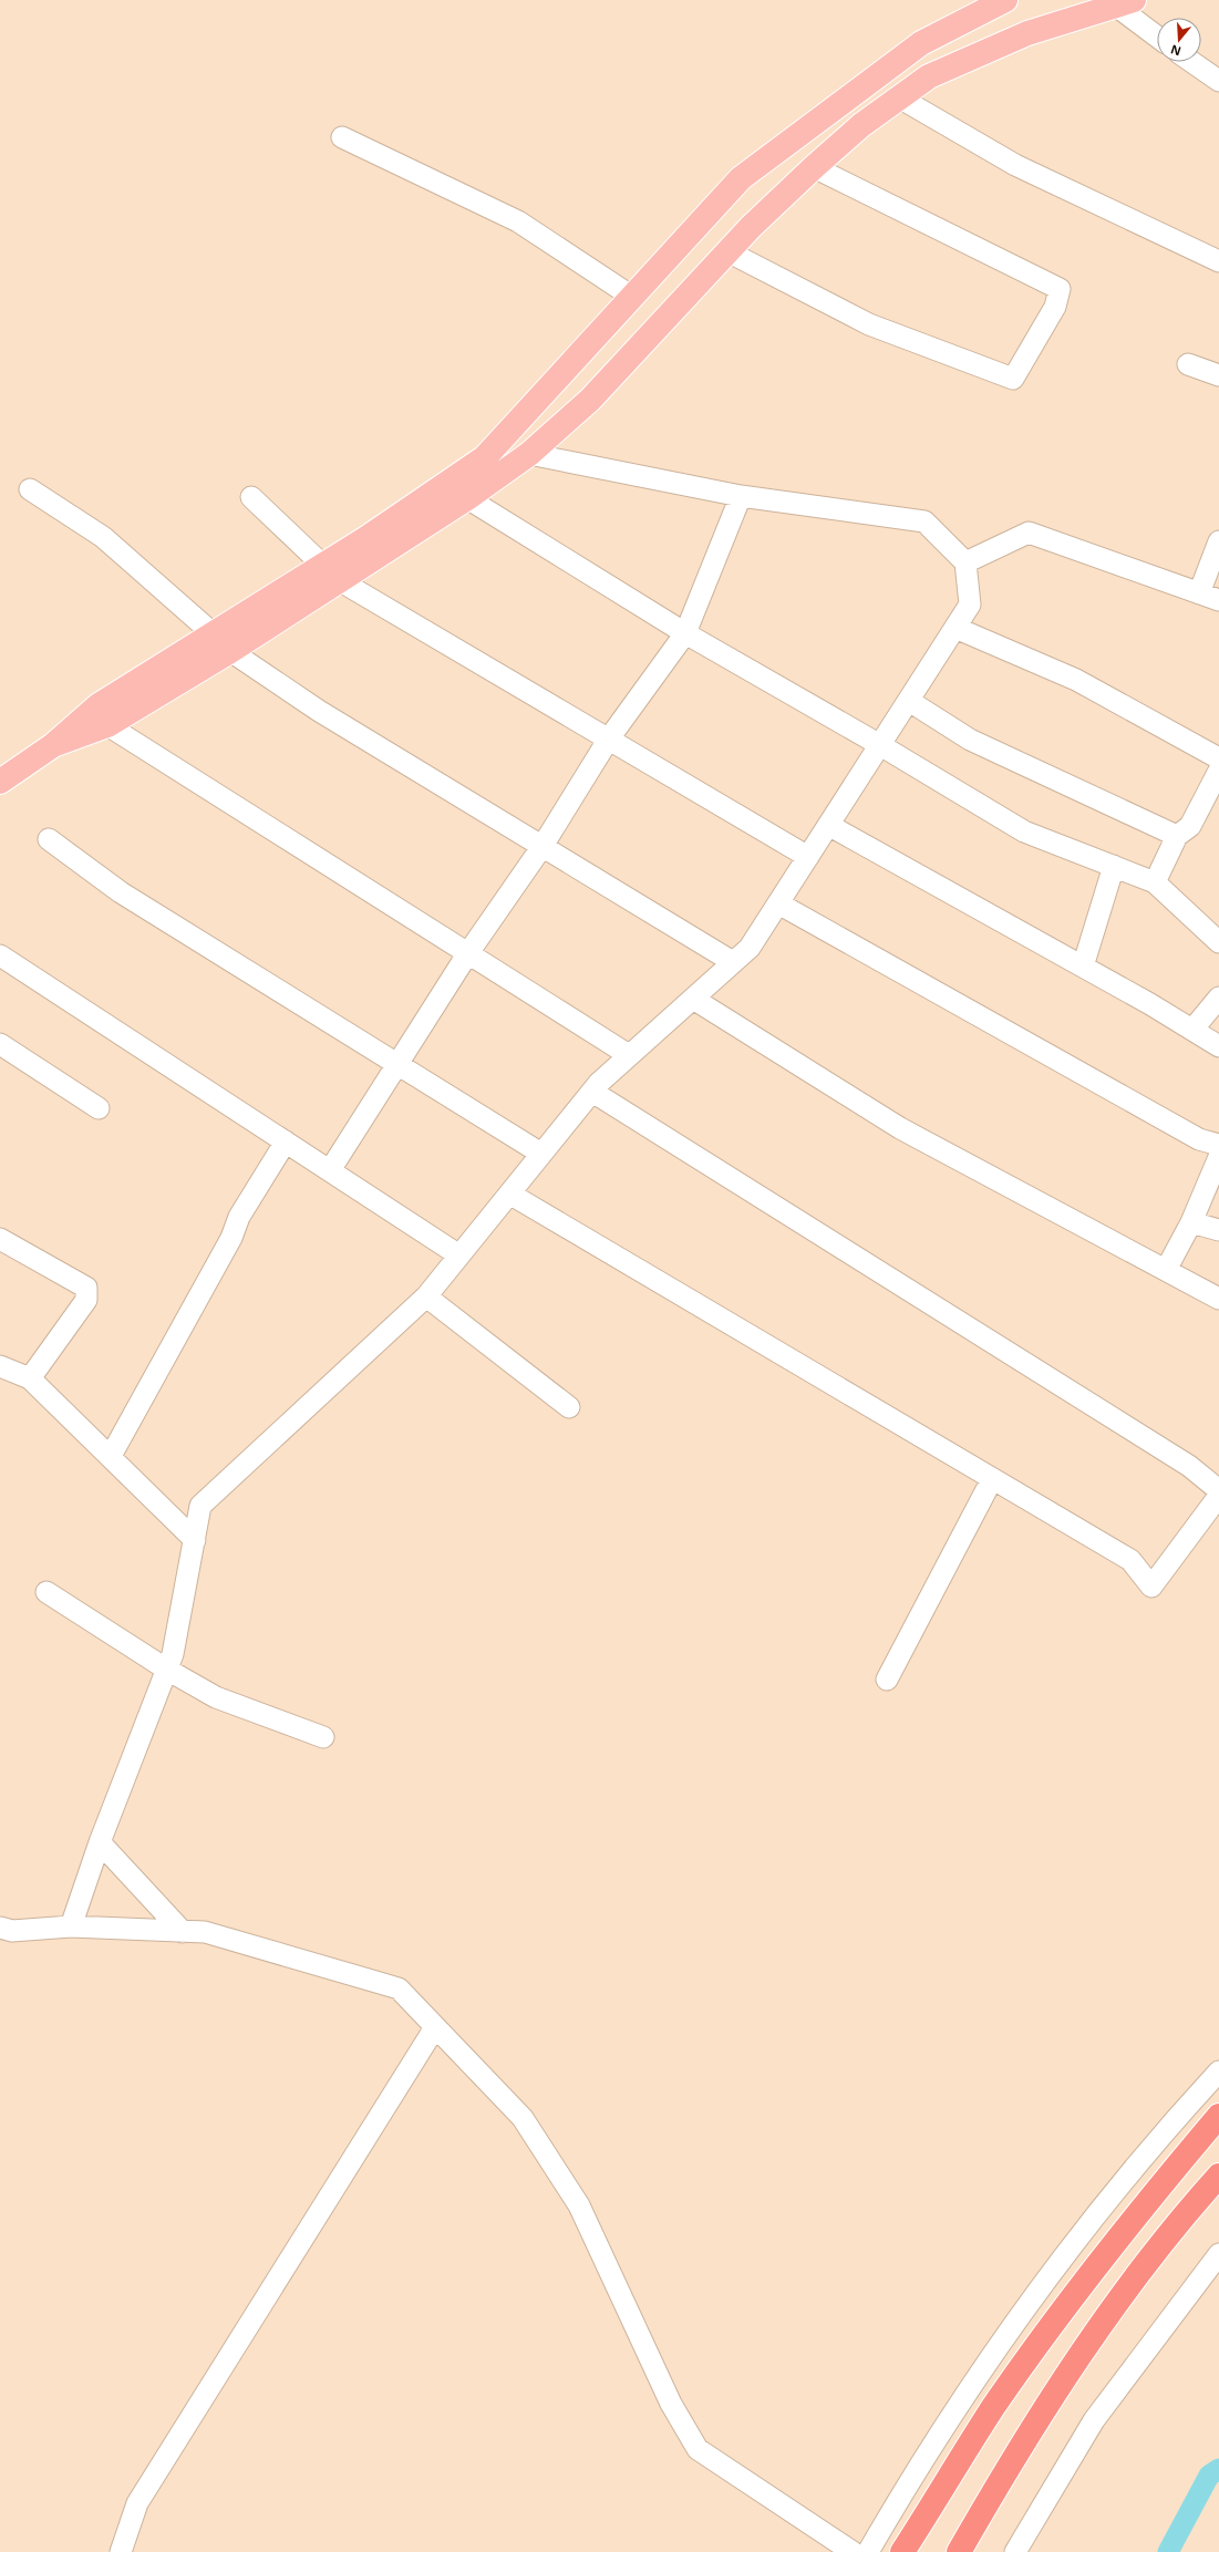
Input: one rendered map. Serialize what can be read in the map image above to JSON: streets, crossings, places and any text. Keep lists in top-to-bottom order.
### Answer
{
  "north": "bottom"
}
